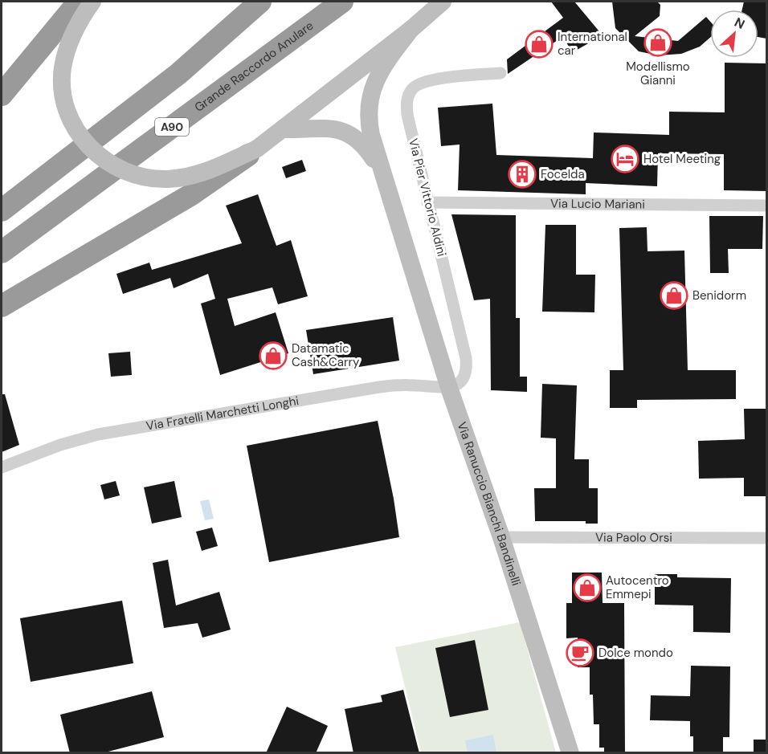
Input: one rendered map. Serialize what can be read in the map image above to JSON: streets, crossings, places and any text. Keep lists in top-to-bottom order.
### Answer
{
  "streets": {
    "highway": ["Grande Raccordo Anulare", "A90"],
    "street": [
      "Via Pier Vittorio Aldini",
      "Via Lucio Mariani",
      "Via Fratelli Marchetti Longhi",
      "Via Ranuccio Bianchi Bandinelli",
      "Via Paolo Orsi"
    ]
  },
  "crossings": [
    ["Via Pier Vittorio Aldini", "Via Lucio Mariani"],
    ["Via Pier Vittorio Aldini", "Via Fratelli Marchetti Longhi"],
    ["Via Pier Vittorio Aldini", "Via Ranuccio Bianchi Bandinelli"],
    ["Via Fratelli Marchetti Longhi", "Via Ranuccio Bianchi Bandinelli"],
    ["Via Ranuccio Bianchi Bandinelli", "Via Paolo Orsi"]
  ],
  "places": {
    "shop": [
      "Modellismo Gianni",
      "International car",
      "Benidorm",
      "Datamatic Cash&Carry",
      "Autocentro Emmepi"
    ],
    "hotel": ["Hotel Meeting"],
    "building": ["Focelda"],
    "cafe": ["Dolce mondo"]
  },
  "north": "top right"
}
